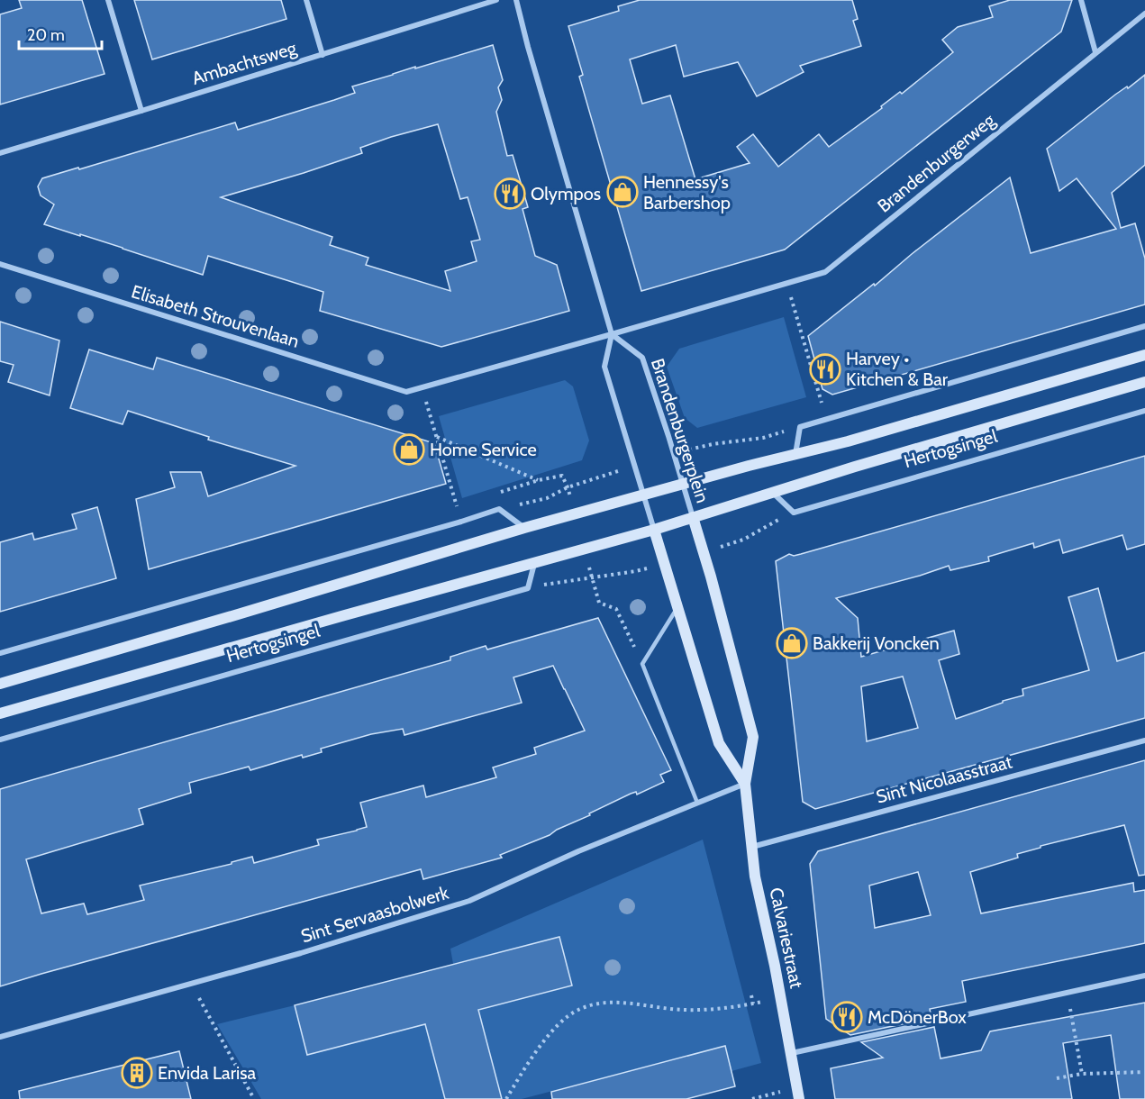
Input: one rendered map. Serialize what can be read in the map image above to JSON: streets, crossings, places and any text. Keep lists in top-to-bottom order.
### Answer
{
  "streets": {
    "main road": ["Hertogsingel", "Calvariestraat"],
    "street": [
      "Ambachtsweg",
      "Brandenburgerweg",
      "Elisabeth Strouvenlaan",
      "Brandenburgerplein",
      "Sint Nicolaasstraat",
      "Sint Servaasbolwerk"
    ]
  },
  "crossings": [
    ["Brandenburgerplein", "Hertogsingel"],
    ["Brandenburgerplein", "Calvariestraat"],
    ["Hertogsingel", "Calvariestraat"],
    ["Sint Nicolaasstraat", "Calvariestraat"],
    ["Sint Servaasbolwerk", "Calvariestraat"]
  ],
  "places": {
    "shop": ["Hennessy's Barbershop", "Home Service", "Bakkerij Voncken"],
    "restaurant": ["Olympos", "Harvey • Kitchen & Bar", "McDönerBox"],
    "building": ["Envida Larisa"]
  },
  "scale_bar": "20 m"
}
